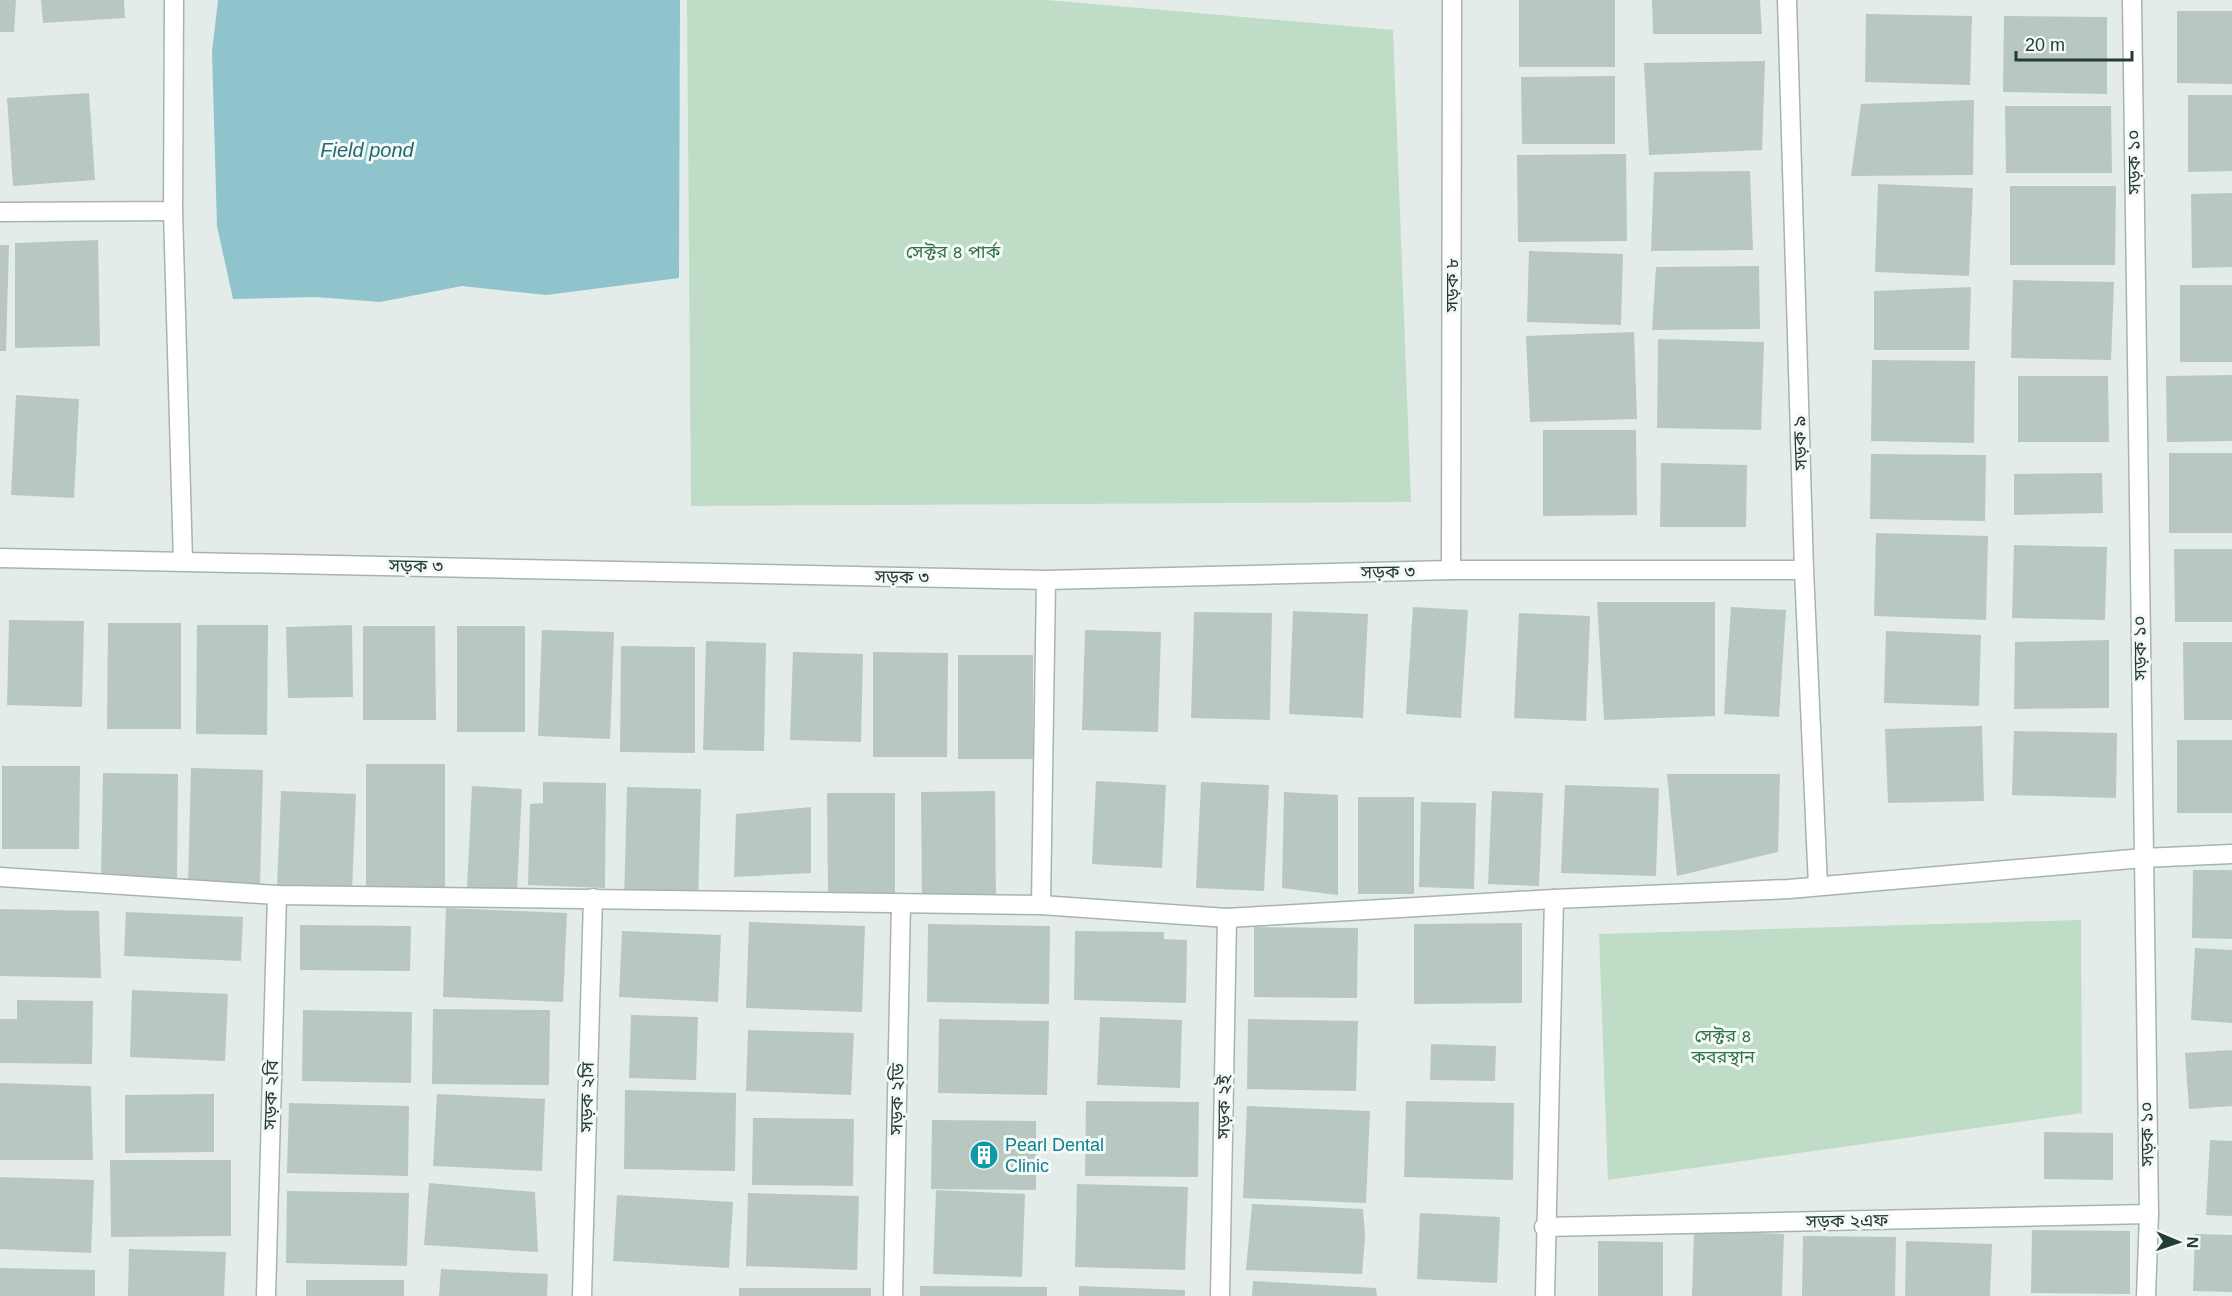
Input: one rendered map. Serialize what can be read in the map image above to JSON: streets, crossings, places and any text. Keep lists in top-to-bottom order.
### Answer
{
  "streets": {
    "street": [
      "সড়ক ১০",
      "সড়ক ৮",
      "সড়ক ৯",
      "সড়ক ৩",
      "সড়ক ২বি",
      "সড়ক ২সি",
      "সড়ক ২ডি",
      "সড়ক ২ই",
      "সড়ক ২এফ"
    ]
  },
  "crossings": [
    ["সড়ক ১০", "সড়ক ২এফ"],
    ["সড়ক ৮", "সড়ক ৩"],
    ["সড়ক ৯", "সড়ক ৩"]
  ],
  "water": ["Field pond"],
  "parks": ["সেক্টর ৪ পার্ক", "সেক্টর ৪ কবরস্থান"],
  "places": {
    "building": ["Pearl Dental Clinic"]
  },
  "scale_bar": "20 m",
  "north": "right"
}
